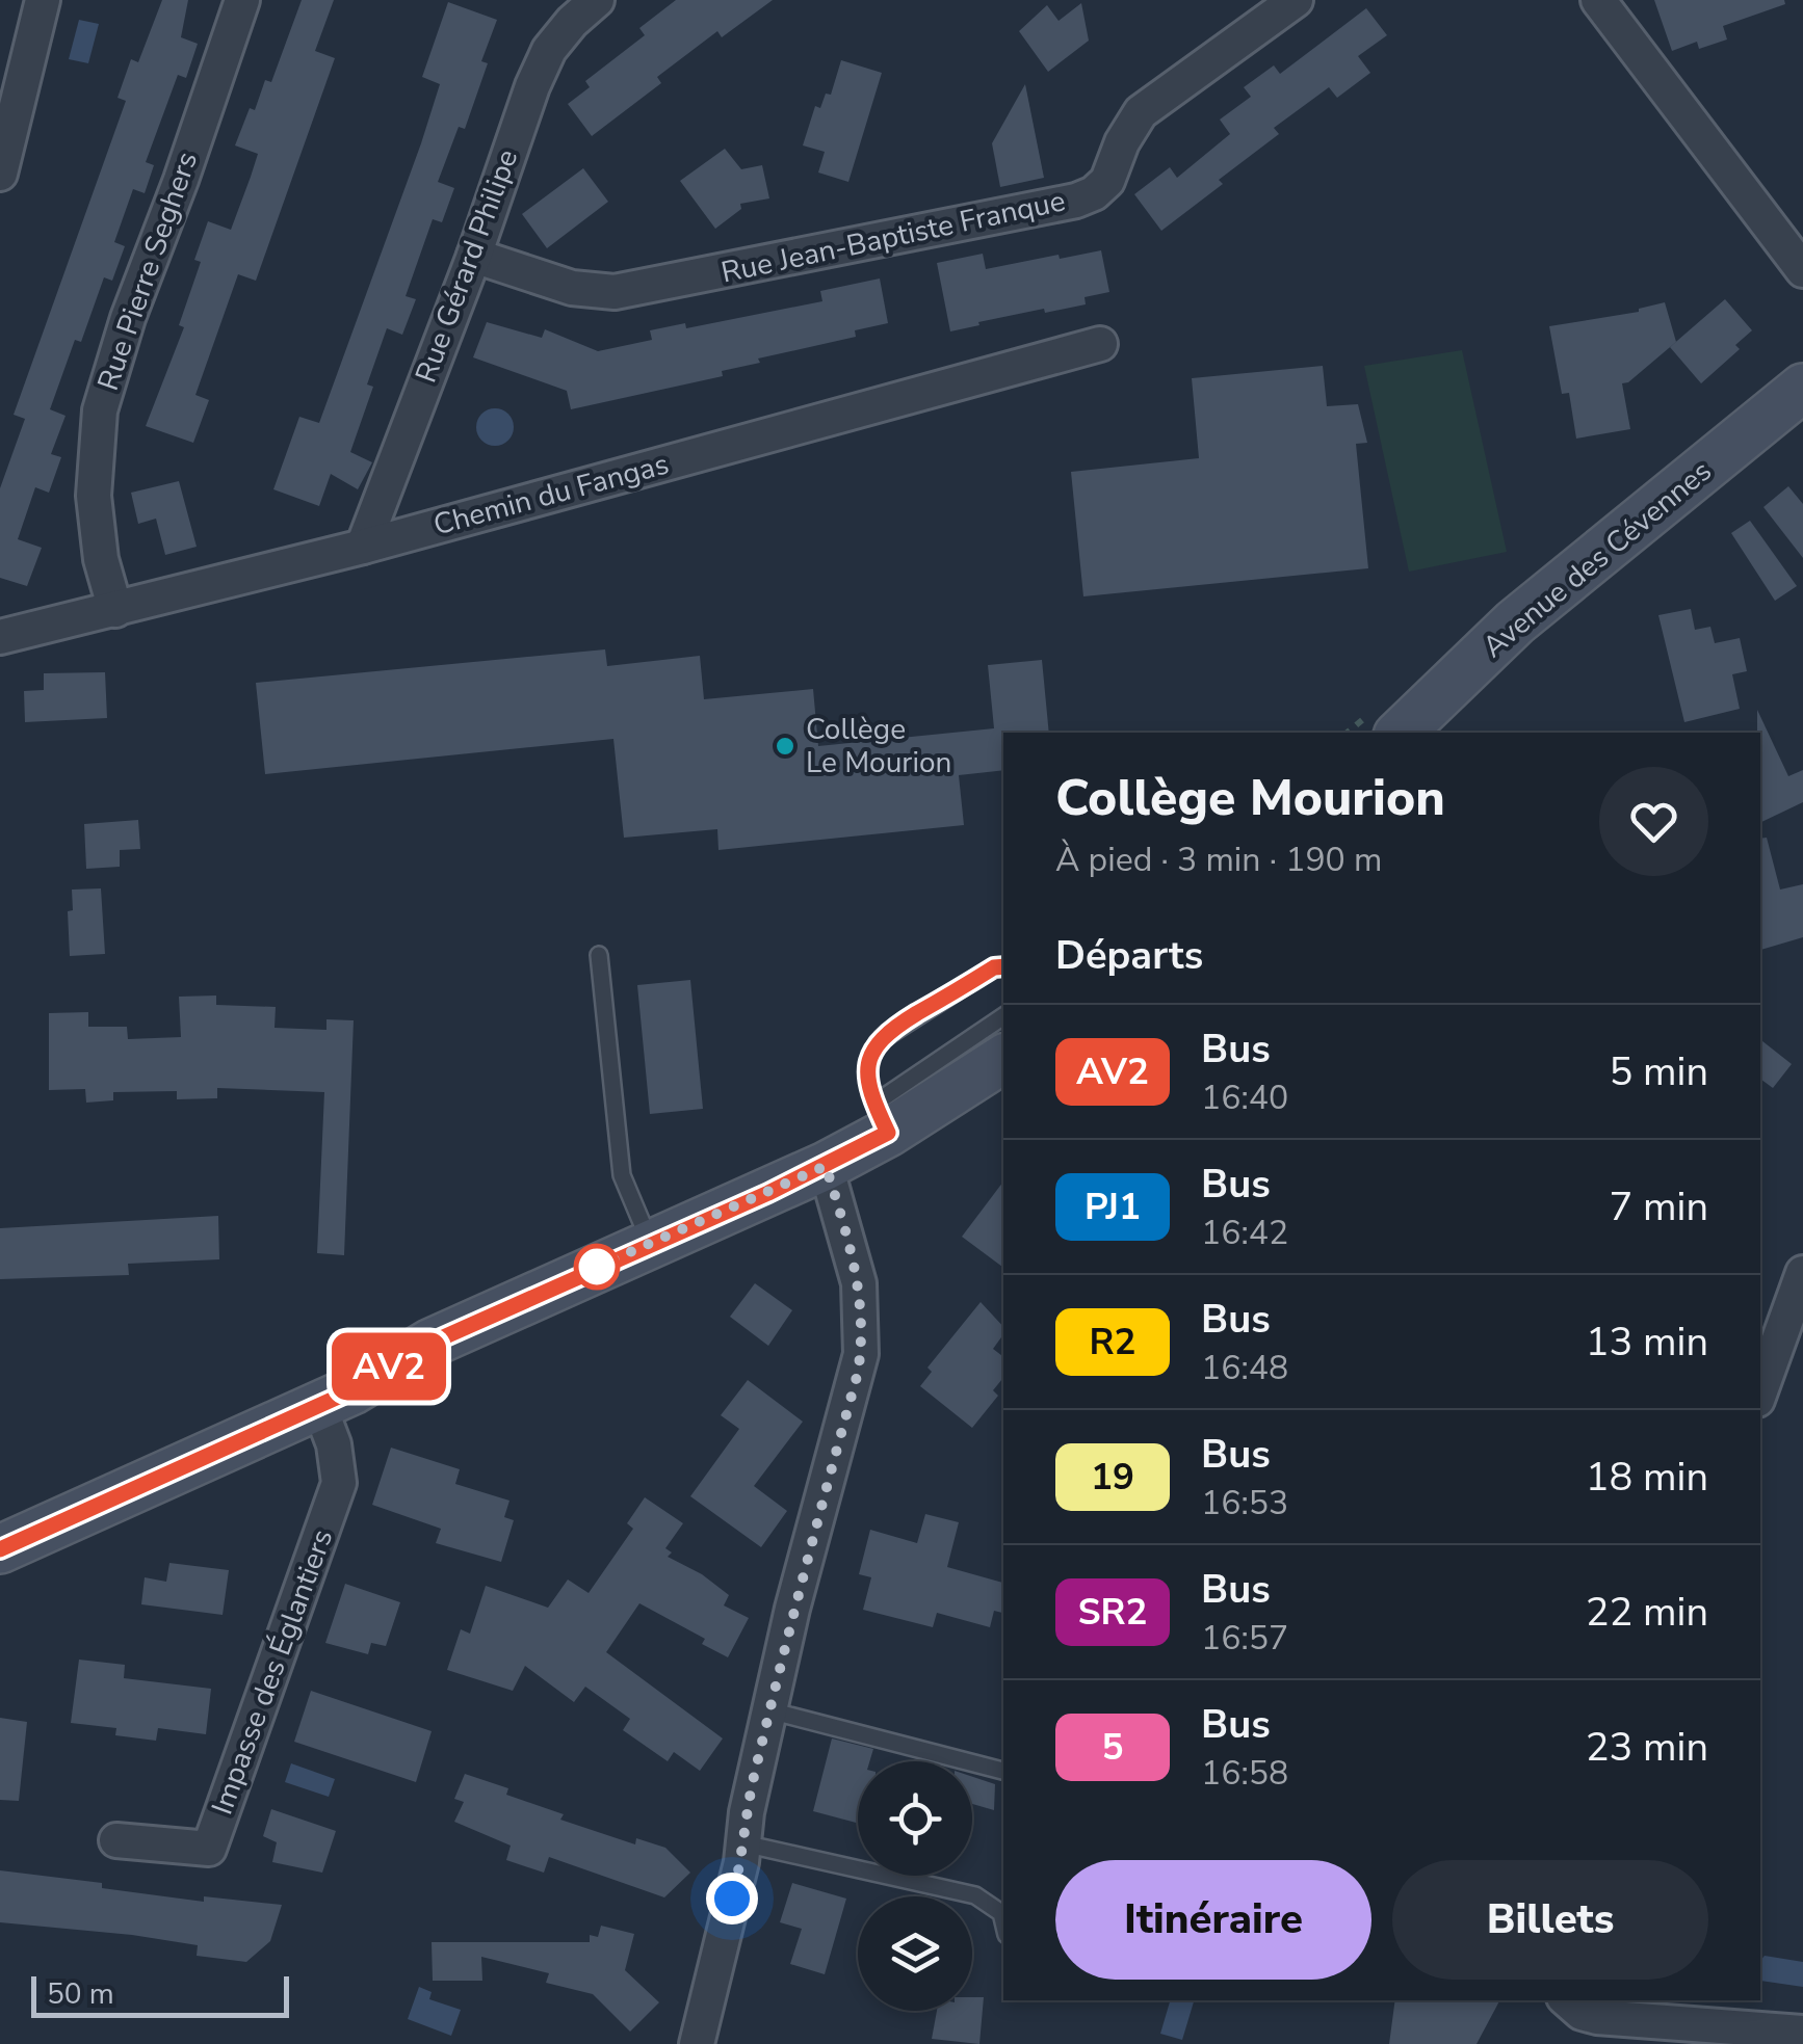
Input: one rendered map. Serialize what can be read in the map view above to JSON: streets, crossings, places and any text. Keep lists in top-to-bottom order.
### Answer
{
  "streets": {
    "street": [
      "Rue Jean-Baptiste Franque",
      "Rue Gérard Philipe",
      "Rue Pierre Seghers",
      "Chemin du Fangas",
      "Avenue des Cévennes",
      "Impasse des Églantiers"
    ]
  },
  "crossings": [
    ["Rue Jean-Baptiste Franque", "Rue Gérard Philipe"],
    ["Rue Gérard Philipe", "Chemin du Fangas"],
    ["Rue Pierre Seghers", "Chemin du Fangas"]
  ],
  "places": ["Collège Le Mourion"],
  "lines": ["bus line AV2"],
  "scale_bar": "50 m",
  "page": {
    "on_map": "AV2",
    "heading": [
      ["Collège Mourion", "À pied · 3 min · 190 m"],
      "Départs"
    ],
    "list": [
      {
        "mark": "AV2",
        "name": "Bus",
        "note": "16:40",
        "value": "5 min"
      },
      {
        "mark": "PJ1",
        "name": "Bus",
        "note": "16:42",
        "value": "7 min"
      },
      {
        "mark": "R2",
        "name": "Bus",
        "note": "16:48",
        "value": "13 min"
      },
      {
        "mark": "19",
        "name": "Bus",
        "note": "16:53",
        "value": "18 min"
      },
      {
        "mark": "SR2",
        "name": "Bus",
        "note": "16:57",
        "value": "22 min"
      },
      {
        "mark": "5",
        "name": "Bus",
        "note": "16:58",
        "value": "23 min"
      }
    ],
    "buttons": ["Itinéraire", "Billets"],
    "scale": "50 m"
  }
}
